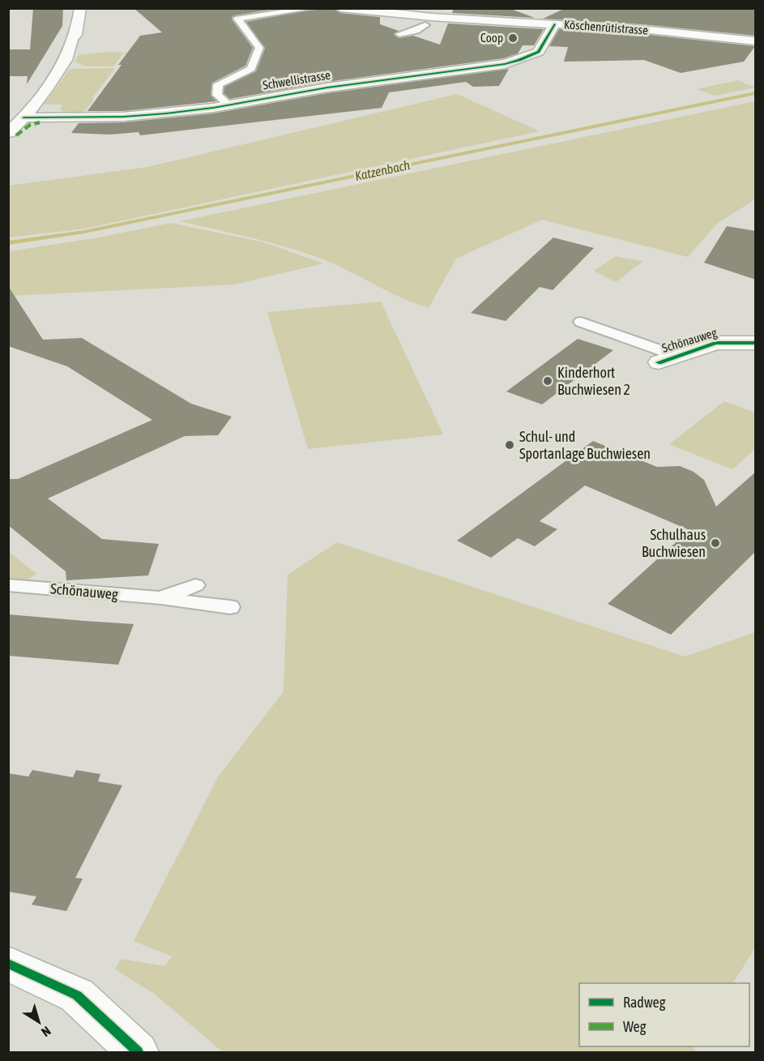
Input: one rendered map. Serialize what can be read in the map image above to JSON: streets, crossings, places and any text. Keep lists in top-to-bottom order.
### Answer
{
  "streets": {
    "street": ["Köschenrütistrasse", "Schwellistrasse", "Schönauweg"]
  },
  "crossings": [
    ["Köschenrütistrasse", "Schwellistrasse"]
  ],
  "water": ["Katzenbach"],
  "places": [
    "Coop",
    "Kinderhort Buchwiesen 2",
    "Schul- und Sportanlage Buchwiesen",
    "Schulhaus Buchwiesen"
  ],
  "legend": ["Radweg", "Weg"],
  "north": "bottom right"
}
